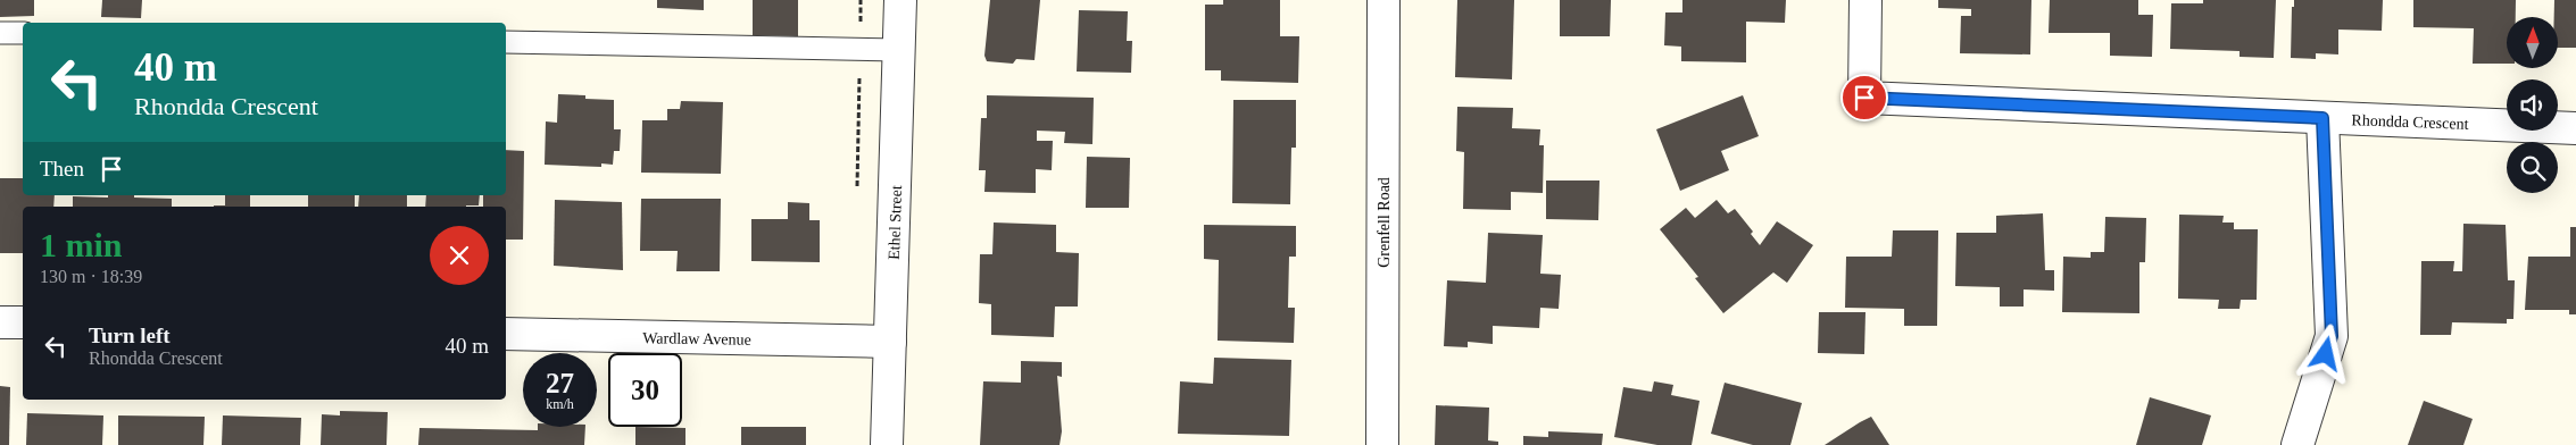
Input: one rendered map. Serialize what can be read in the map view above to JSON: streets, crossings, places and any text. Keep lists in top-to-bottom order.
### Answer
{
  "streets": {
    "street": [
      "Rhondda Crescent",
      "Ethel Street",
      "Grenfell Road",
      "Wardlaw Avenue"
    ]
  },
  "crossings": [
    ["Ethel Street", "Wardlaw Avenue"]
  ],
  "north": "top",
  "page": {
    "turn": ["40 m", "Rhondda Crescent"],
    "then": "Then",
    "heading": ["1 min", "130 m · 18:39"],
    "list": [
      {
        "name": "Turn left",
        "note": "Rhondda Crescent",
        "value": "40 m"
      }
    ],
    "speed": "27 km/h",
    "limit": "30"
  }
}
